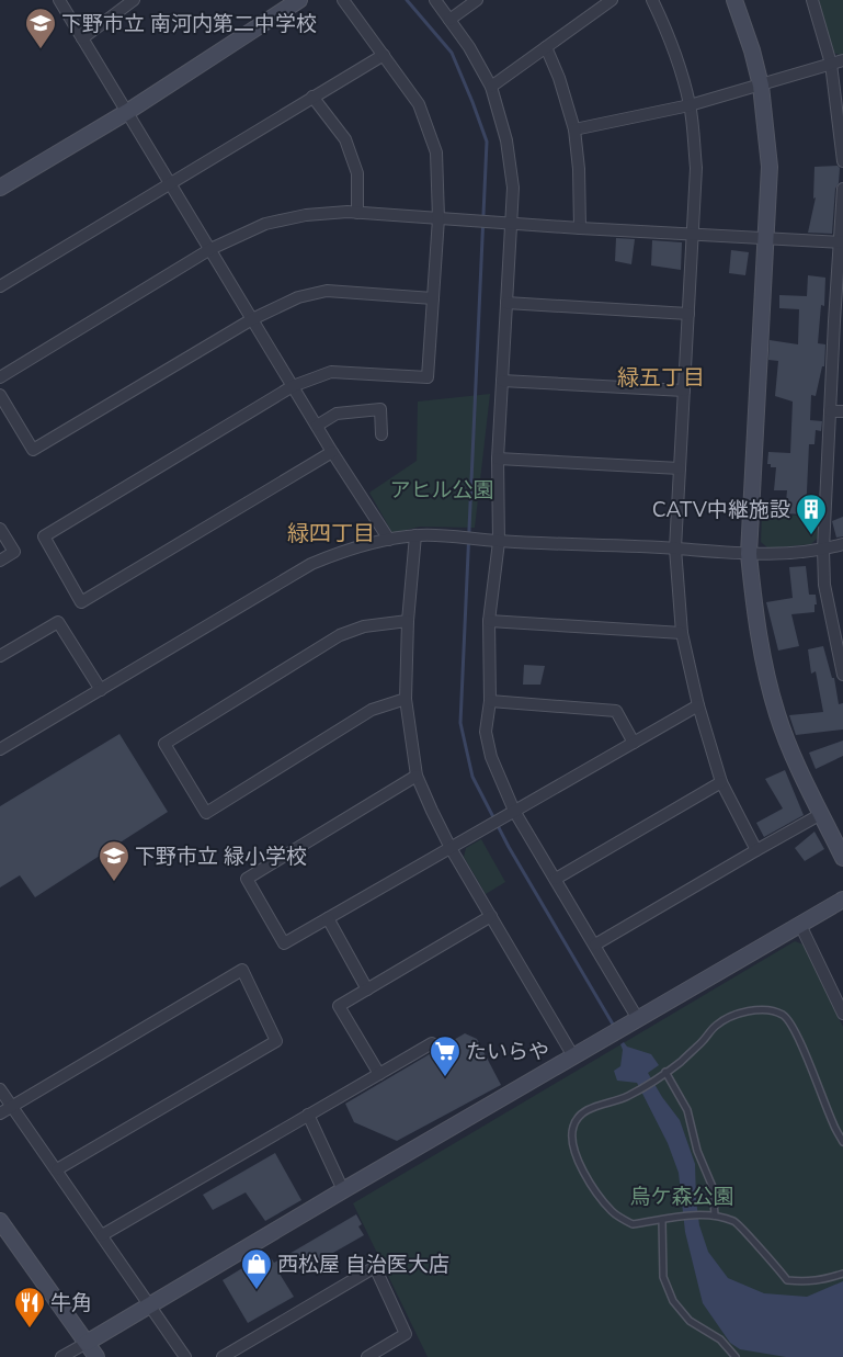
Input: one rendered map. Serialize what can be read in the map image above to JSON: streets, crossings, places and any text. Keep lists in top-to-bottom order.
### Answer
{
  "districts": ["緑五丁目", "緑四丁目"],
  "parks": ["アヒル公園", "烏ケ森公園"],
  "places": {
    "school or university": ["下野市立 南河内第二中学校", "下野市立 緑小学校"],
    "building": ["CATV中継施設"],
    "supermarket": ["たいらや"],
    "shop": ["西松屋 自治医大店"],
    "restaurant": ["牛角"]
  }
}
